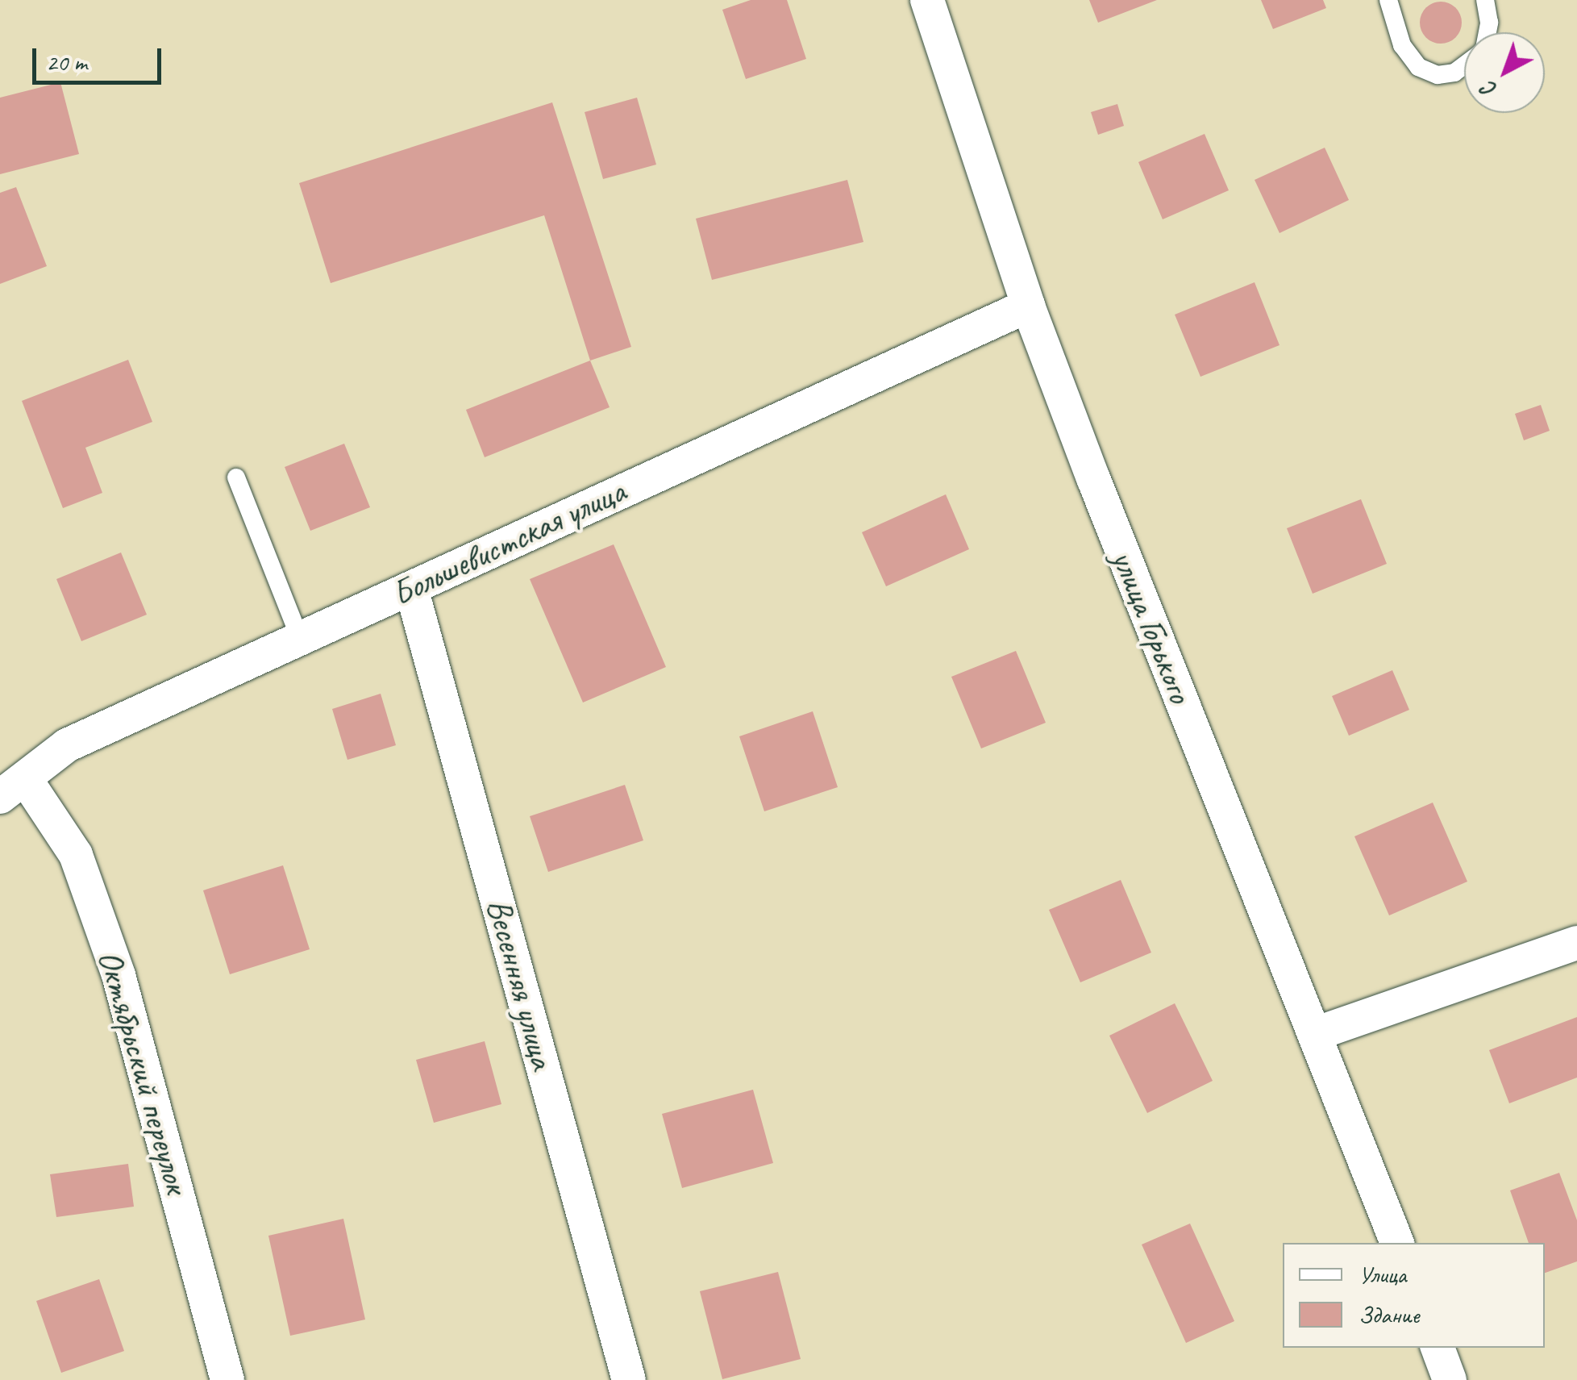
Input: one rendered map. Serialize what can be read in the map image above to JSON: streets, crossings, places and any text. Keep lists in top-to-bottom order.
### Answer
{
  "streets": {
    "street": [
      "Большевистская улица",
      "улица Горького",
      "Весенняя улица",
      "Октябрьский переулок"
    ]
  },
  "crossings": [
    ["Большевистская улица", "улица Горького"],
    ["Большевистская улица", "Весенняя улица"],
    ["Большевистская улица", "Октябрьский переулок"]
  ],
  "legend": ["Улица", "Здание"],
  "scale_bar": "20 m",
  "north": "bottom left"
}
